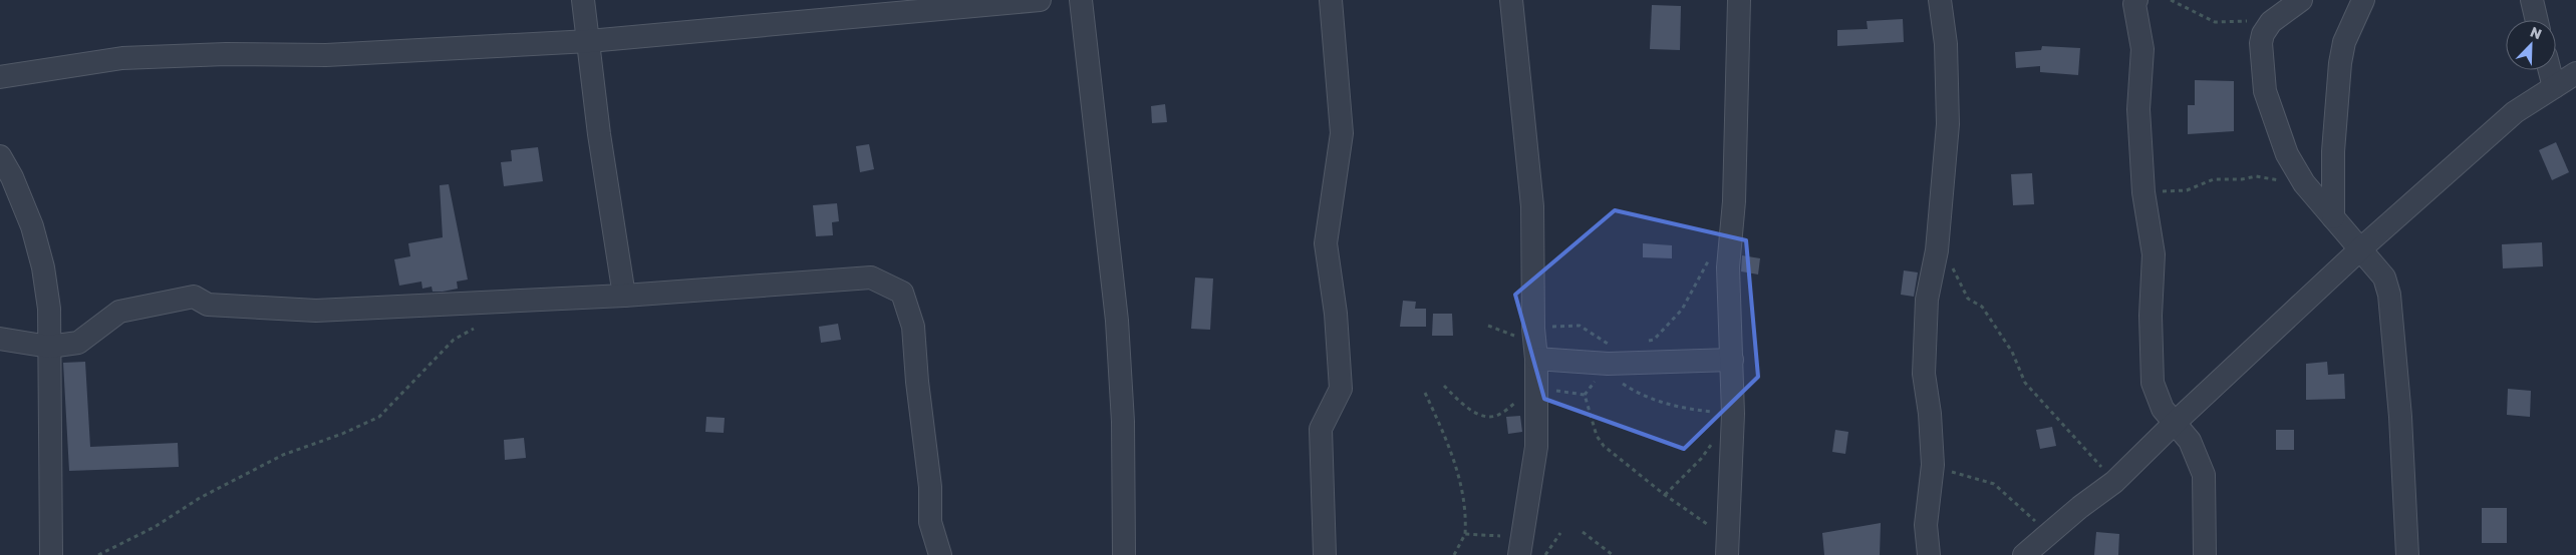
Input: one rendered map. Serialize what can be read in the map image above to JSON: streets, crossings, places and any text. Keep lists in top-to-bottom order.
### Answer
{
  "north": "top right"
}
